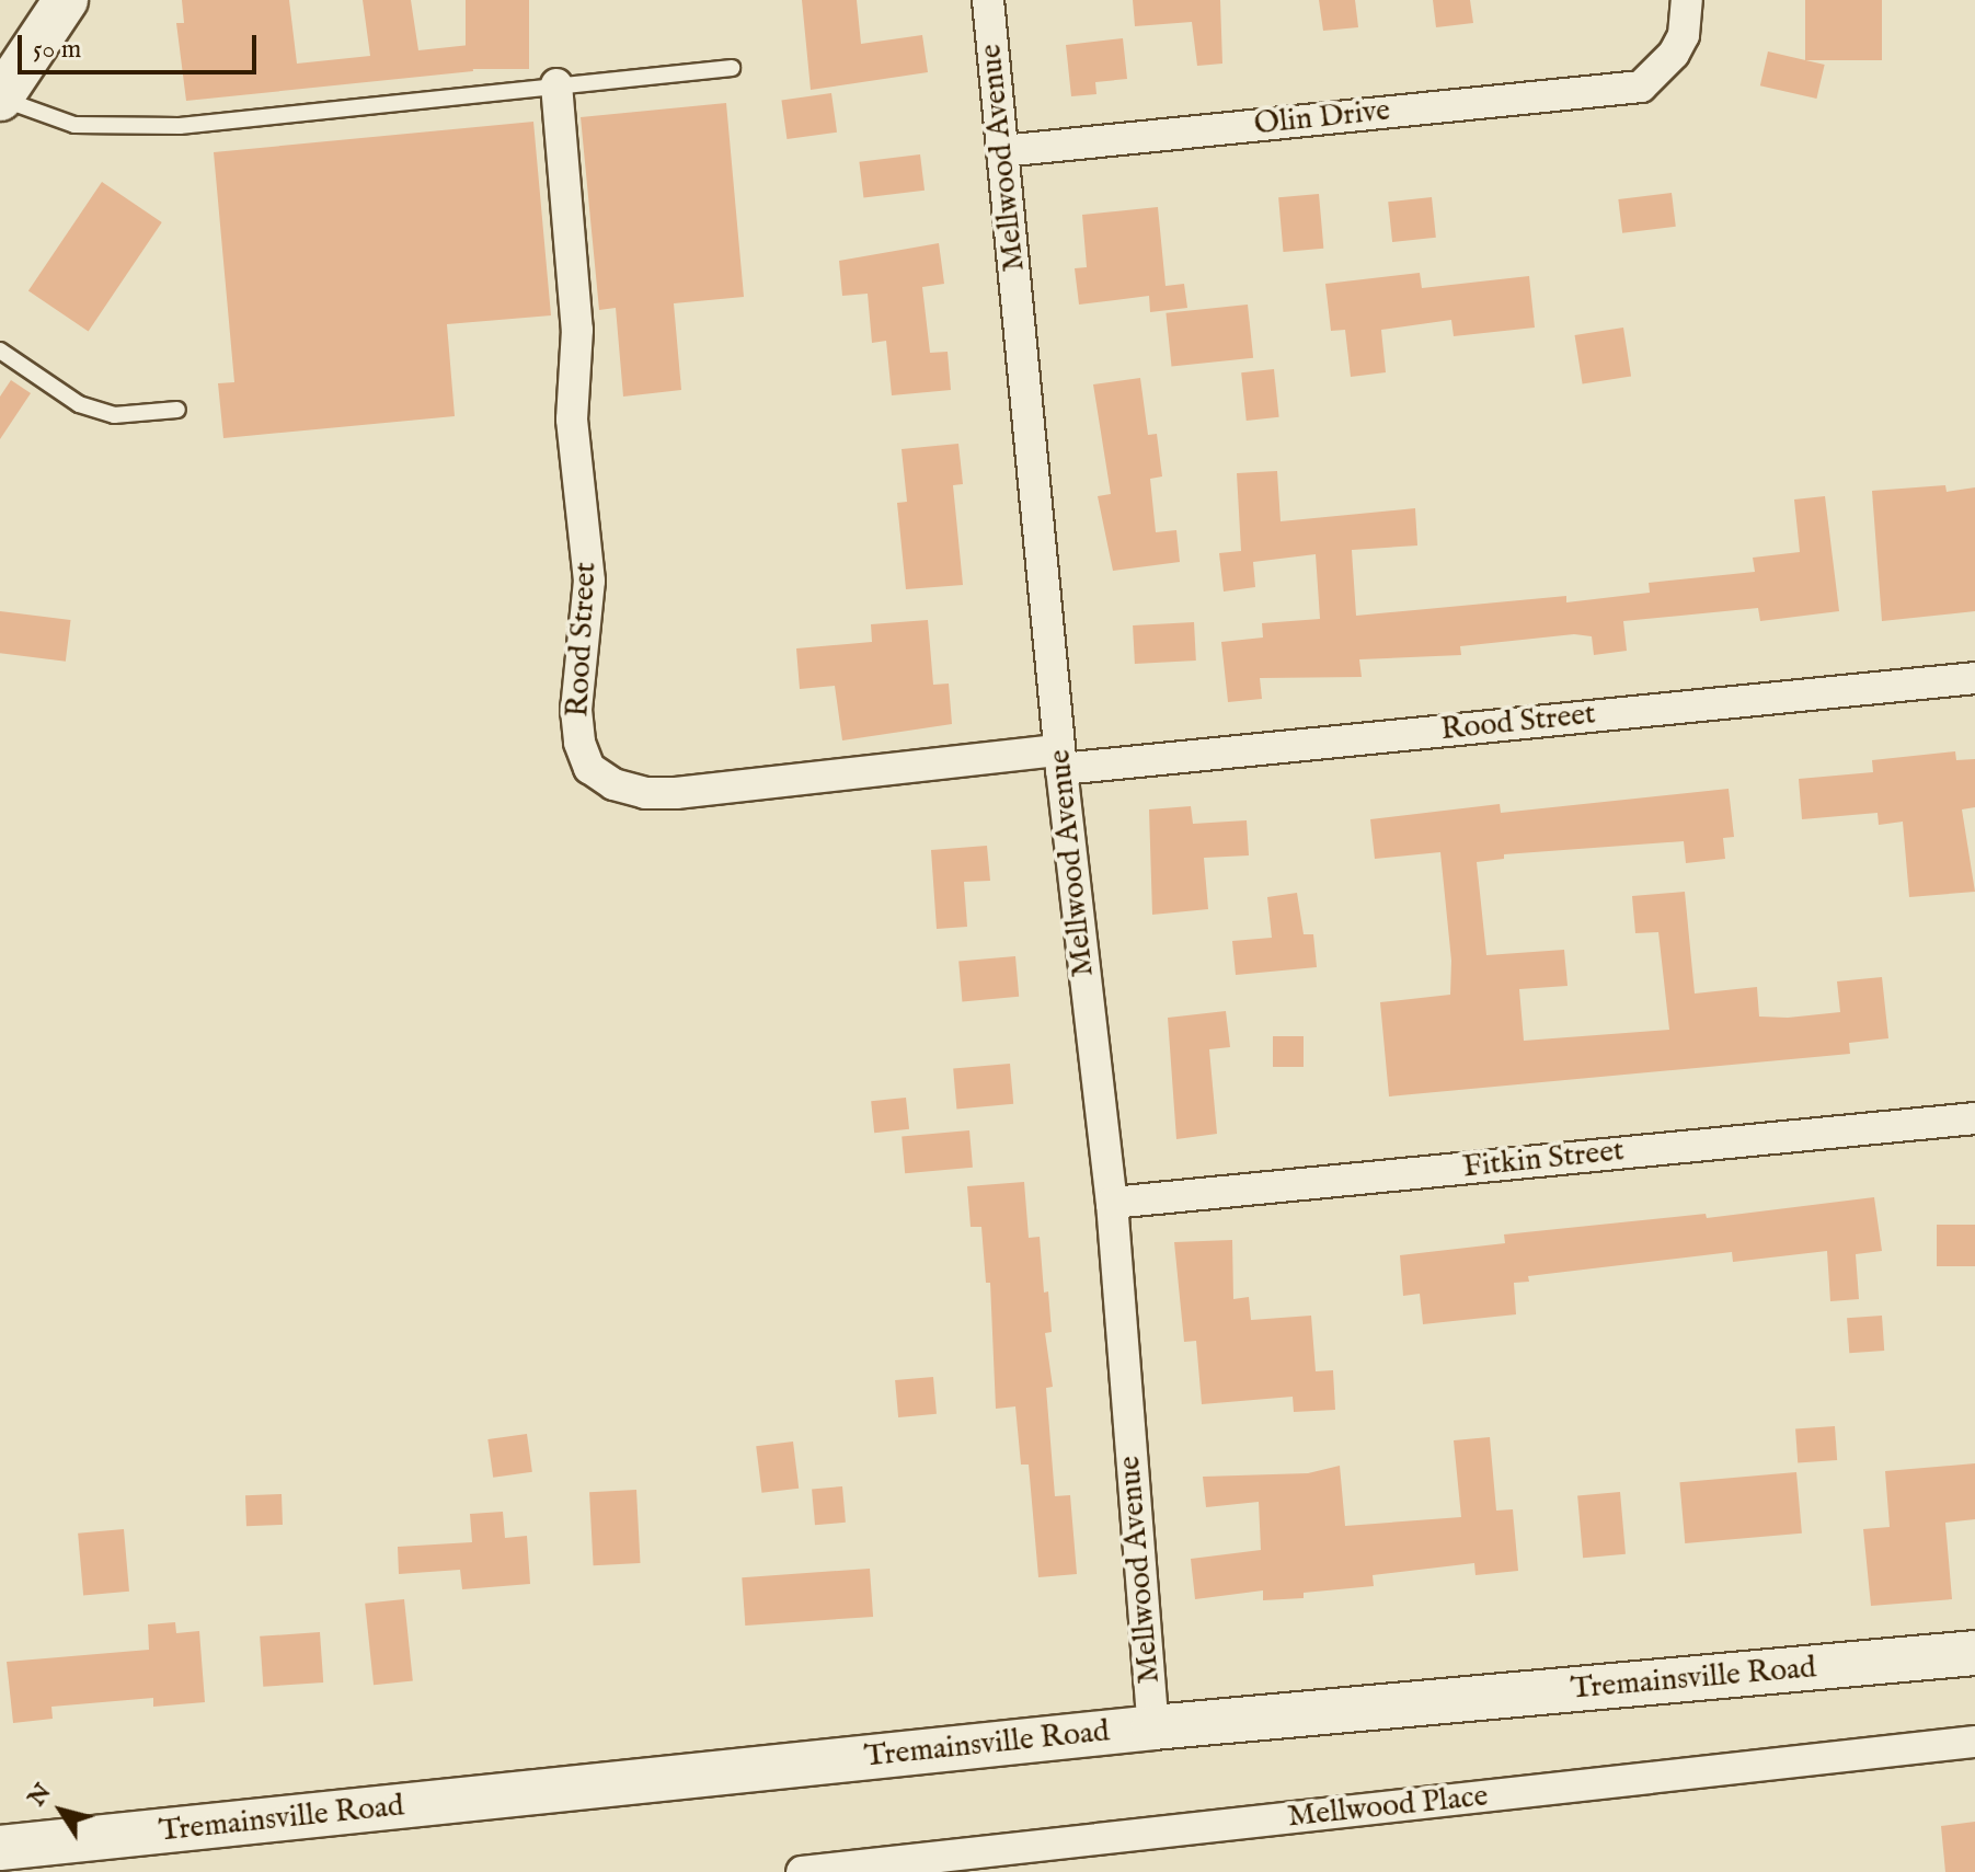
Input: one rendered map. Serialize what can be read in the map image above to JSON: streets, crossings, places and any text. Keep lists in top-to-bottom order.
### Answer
{
  "streets": {
    "street": [
      "Olin Drive",
      "Mellwood Avenue",
      "Rood Street",
      "Fitkin Street",
      "Tremainsville Road",
      "Mellwood Place"
    ]
  },
  "crossings": [
    ["Olin Drive", "Mellwood Avenue"],
    ["Mellwood Avenue", "Rood Street"],
    ["Mellwood Avenue", "Fitkin Street"],
    ["Mellwood Avenue", "Tremainsville Road"]
  ],
  "scale_bar": "50 m",
  "north": "top left"
}
